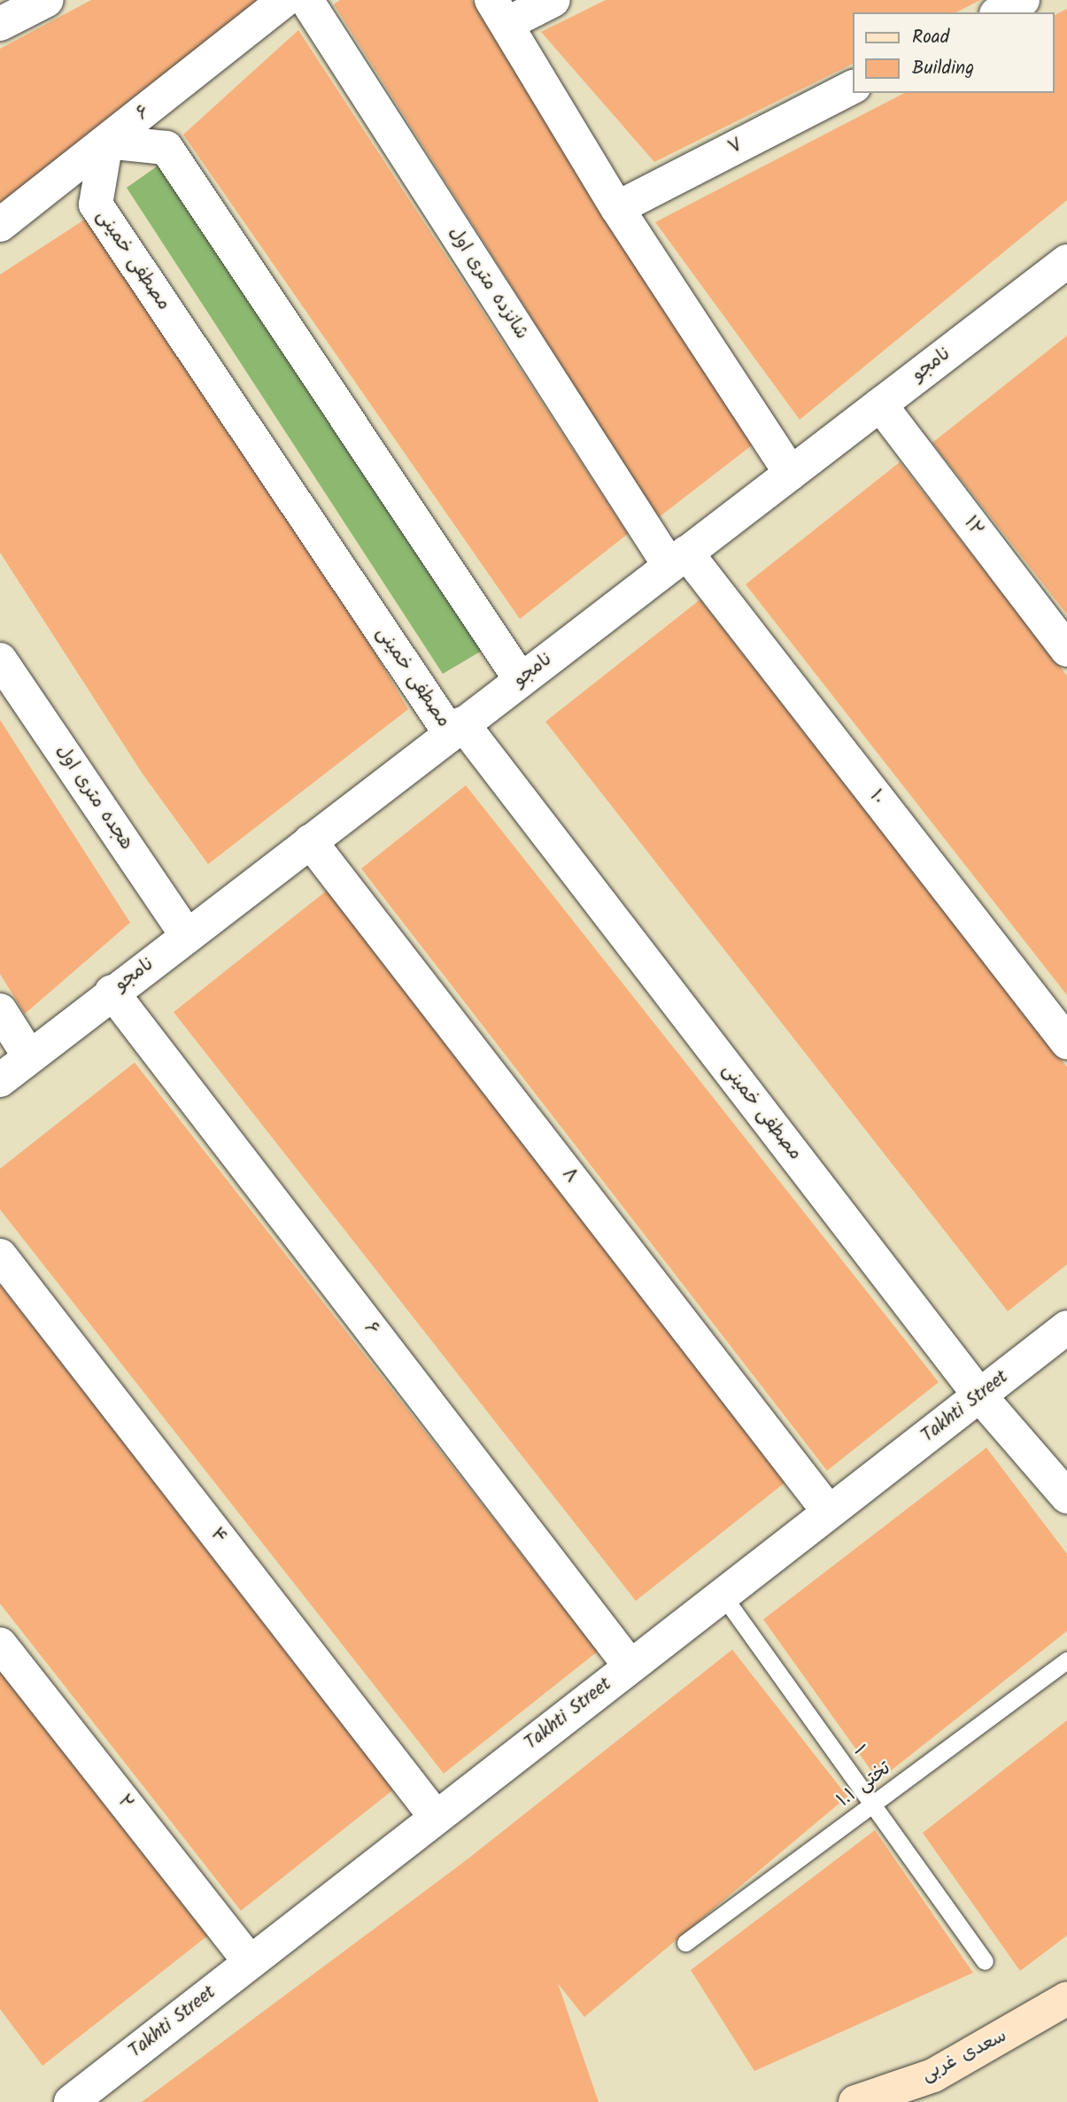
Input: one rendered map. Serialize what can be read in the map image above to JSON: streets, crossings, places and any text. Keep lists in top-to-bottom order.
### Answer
{
  "streets": {
    "main road": ["سعدی غربی"],
    "street": [
      "۶",
      "۷",
      "مصطفی خمینی",
      "شانزده متری اول",
      "نامجو",
      "۱۲",
      "هجده متری اول",
      "۱۰",
      "۸",
      "Takhti Street",
      "۴",
      "۲"
    ],
    "lane": ["۱", "تختی ۱.۱"]
  },
  "crossings": [
    ["۶", "مصطفی خمینی"],
    ["۶", "نامجو"],
    ["۶", "Takhti Street"],
    ["مصطفی خمینی", "نامجو"],
    ["مصطفی خمینی", "Takhti Street"],
    ["شانزده متری اول", "نامجو"],
    ["شانزده متری اول", "۱۰"],
    ["نامجو", "۱۲"],
    ["نامجو", "هجده متری اول"],
    ["نامجو", "۱۰"],
    ["نامجو", "۸"],
    ["۸", "Takhti Street"],
    ["Takhti Street", "۴"],
    ["Takhti Street", "۱"],
    ["Takhti Street", "۲"],
    ["۱", "تختی ۱.۱"]
  ],
  "legend": ["Road", "Building"]
}
